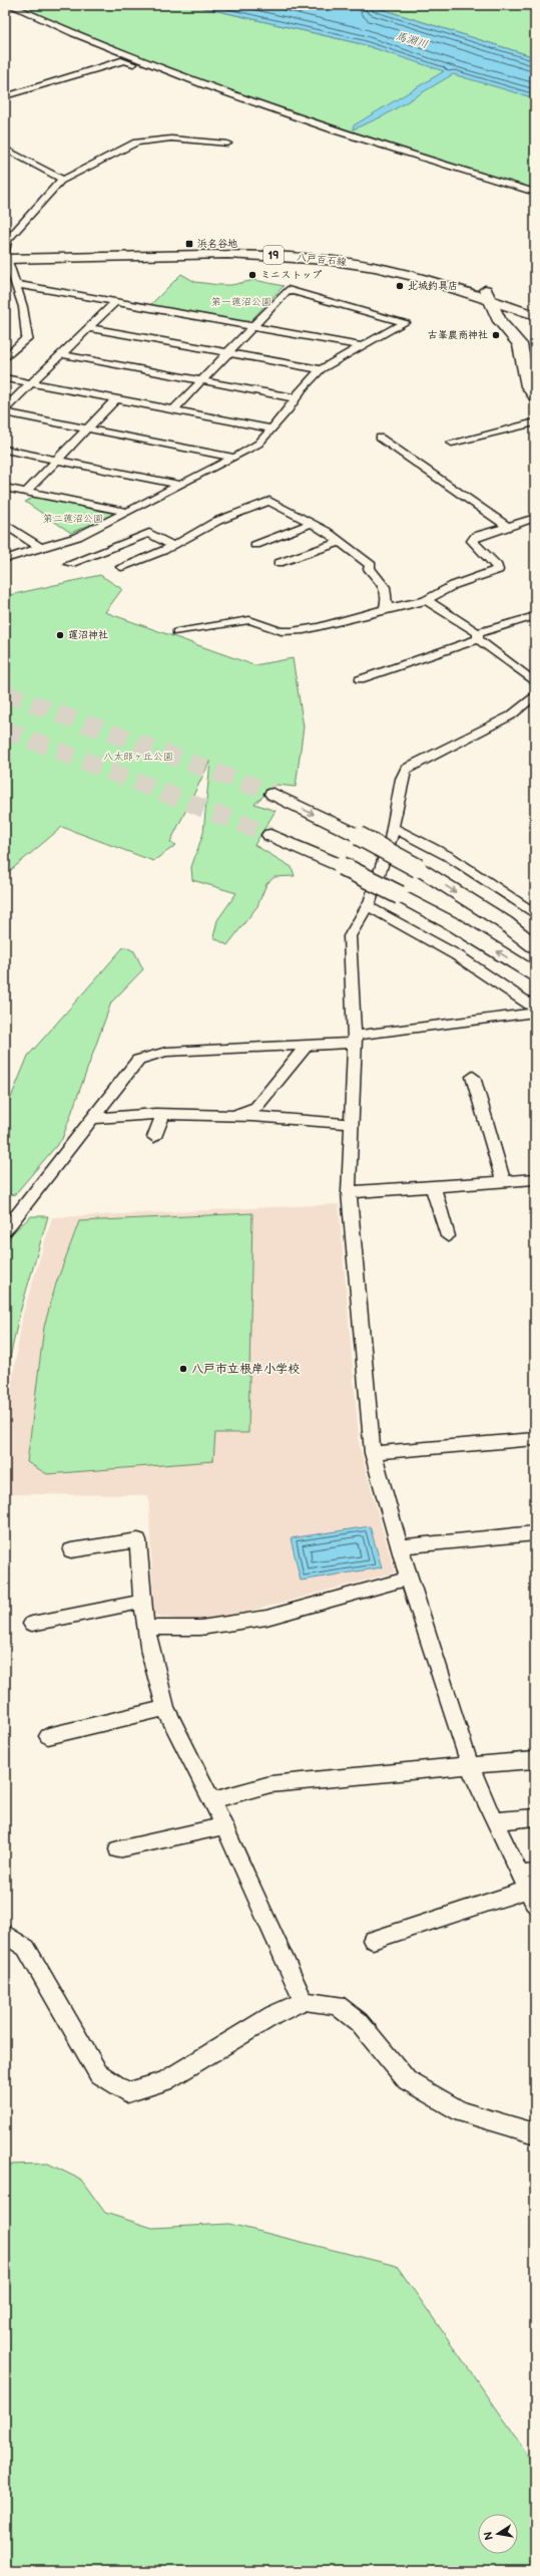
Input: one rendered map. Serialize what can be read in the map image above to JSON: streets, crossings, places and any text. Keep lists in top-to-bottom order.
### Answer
{
  "streets": {
    "street": ["19", "八戸百石線"]
  },
  "water": ["馬淵川"],
  "parks": ["第一蓮沼公園", "第二蓮沼公園", "八太郎ヶ丘公園"],
  "places": {
    "transit": ["浜名谷地"],
    "other": [
      "ミニストップ",
      "北城釣具店",
      "古峯農商神社",
      "蓮沼神社",
      "八戸市立根岸小学校"
    ]
  },
  "north": "left"
}
